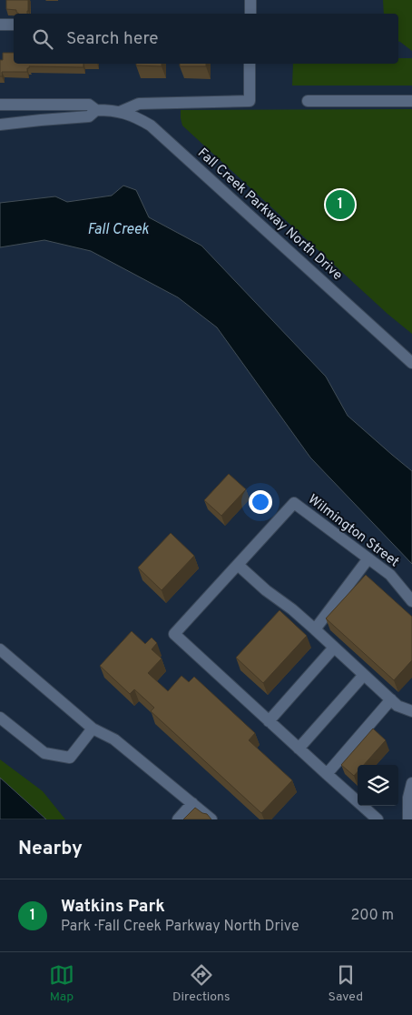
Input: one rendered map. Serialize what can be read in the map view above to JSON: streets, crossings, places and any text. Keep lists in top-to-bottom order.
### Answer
{
  "streets": {
    "street": ["Fall Creek Parkway North Drive", "Wilmington Street"]
  },
  "water": ["Fall Creek"],
  "page": {
    "search": "Search here",
    "pins": "1",
    "heading": "Nearby",
    "list": [
      {
        "mark": "1",
        "name": "Watkins Park",
        "note": "Park · Fall Creek Parkway North Drive",
        "value": "200 m"
      }
    ],
    "nav": ["Map", "Directions", "Saved"]
  }
}
